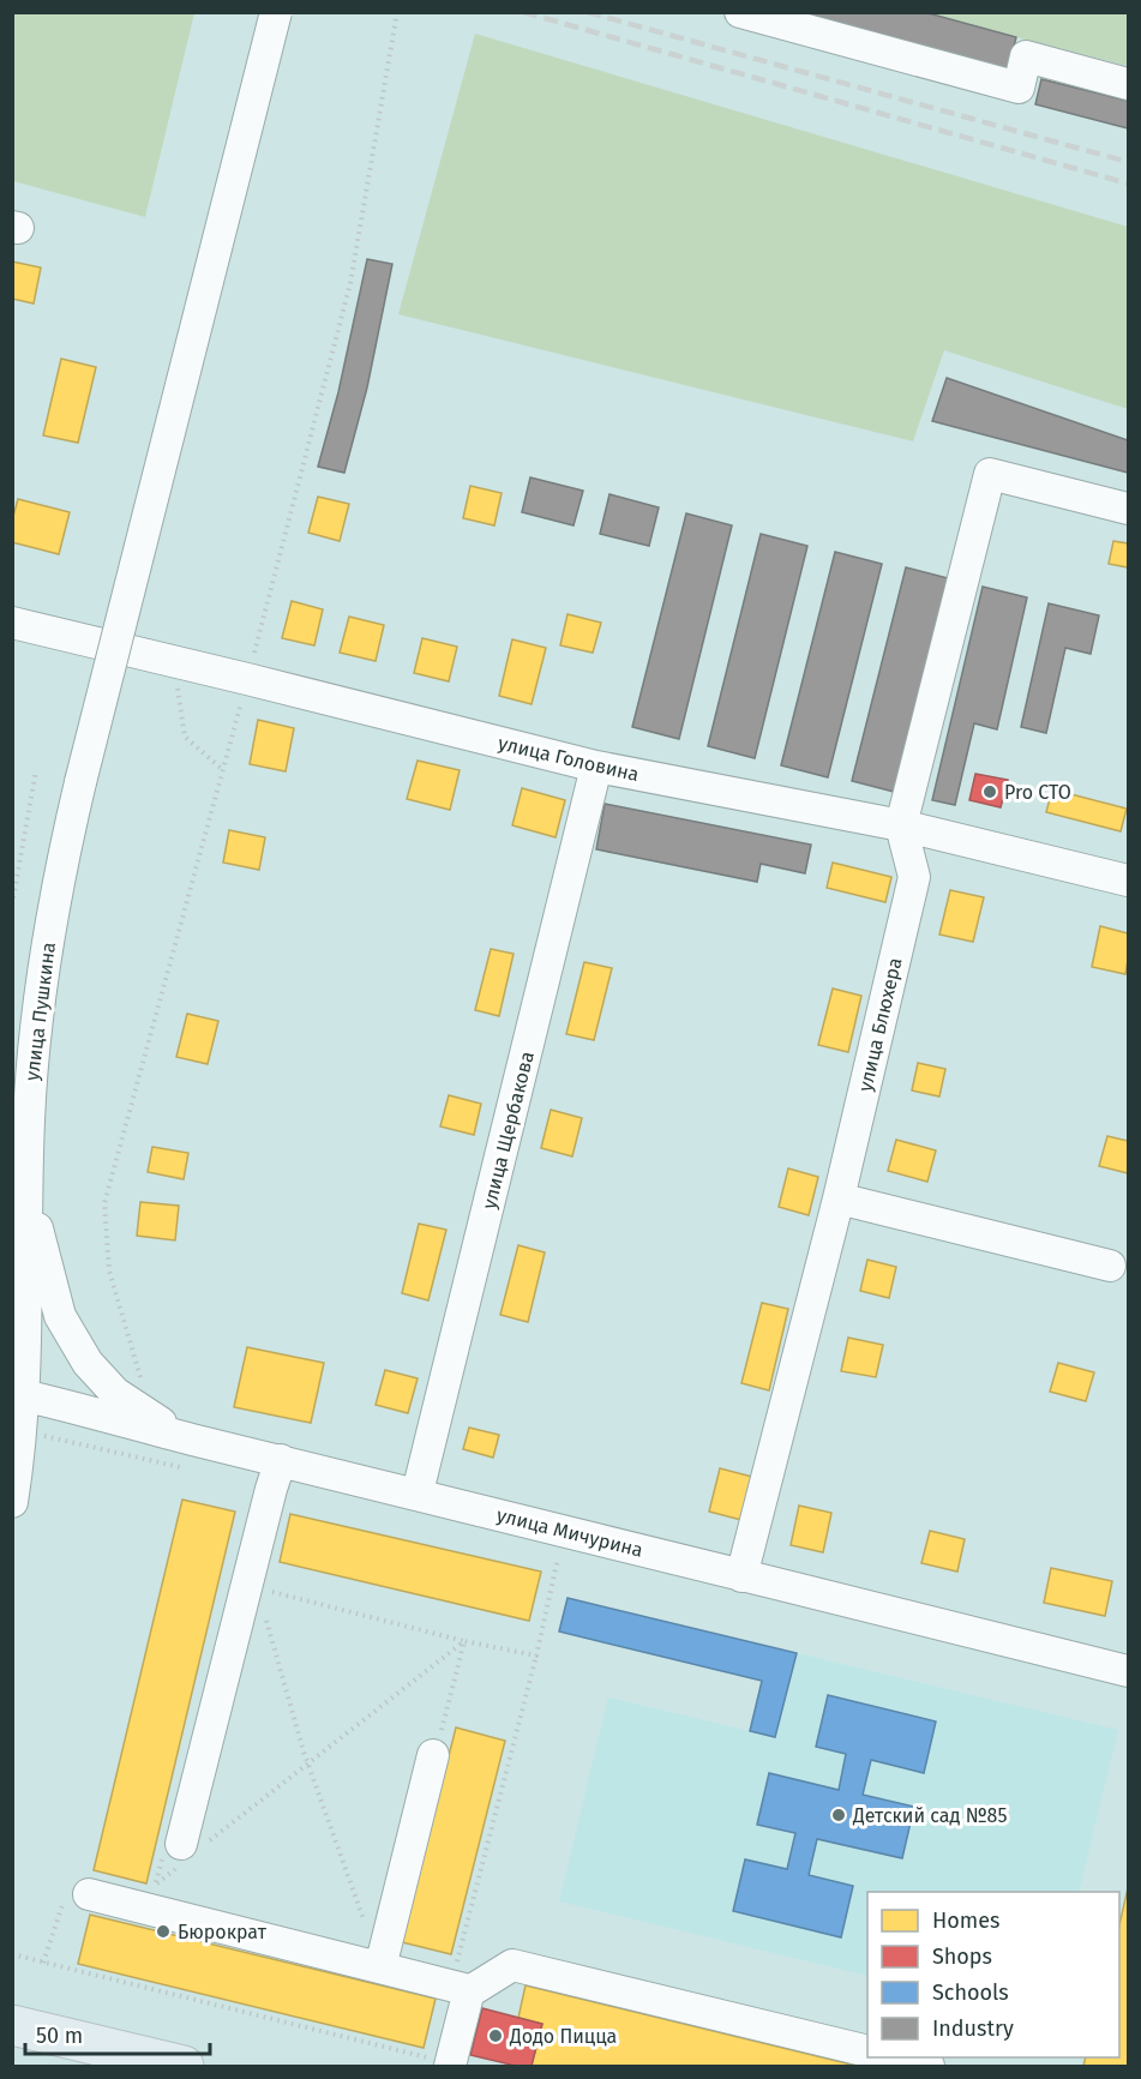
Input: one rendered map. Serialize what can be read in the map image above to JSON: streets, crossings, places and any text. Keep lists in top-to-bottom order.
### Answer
{
  "streets": {
    "street": [
      "улица Головина",
      "улица Пушкина",
      "улица Блюхера",
      "улица Щербакова",
      "улица Мичурина"
    ]
  },
  "crossings": [
    ["улица Головина", "улица Блюхера"],
    ["улица Головина", "улица Щербакова"],
    ["улица Пушкина", "улица Мичурина"],
    ["улица Блюхера", "улица Мичурина"],
    ["улица Щербакова", "улица Мичурина"]
  ],
  "places": [
    "Pro СТО",
    "Детский сад №85",
    "Бюрократ",
    "Додо Пицца"
  ],
  "legend": [
    "Homes",
    "Shops",
    "Schools",
    "Industry"
  ],
  "scale_bar": "50 m"
}
